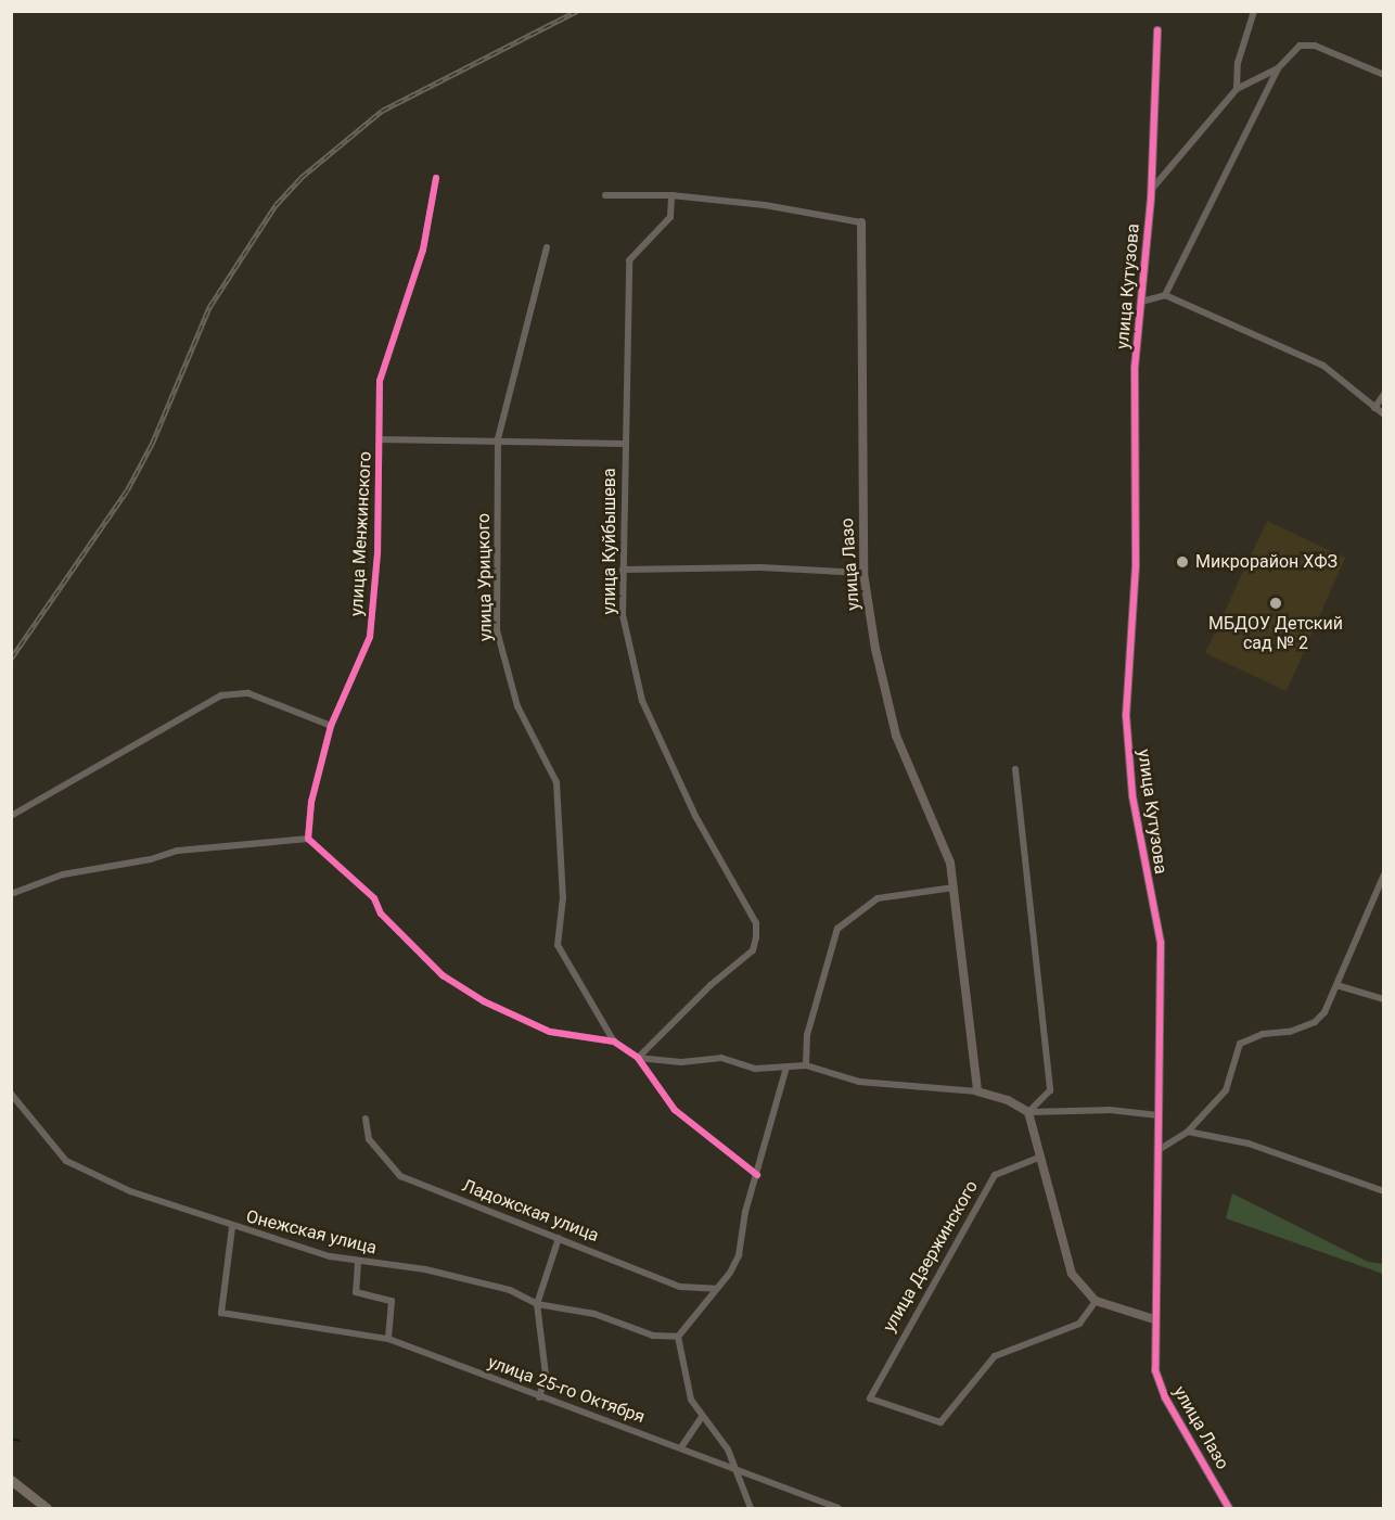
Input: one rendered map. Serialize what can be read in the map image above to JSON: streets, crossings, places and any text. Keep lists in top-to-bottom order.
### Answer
{
  "streets": {
    "street": [
      "улица Кутузова",
      "улица Менжинского",
      "улица Куйбышева",
      "улица Лазо",
      "улица Урицкого",
      "Ладожская улица",
      "Онежская улица",
      "улица Дзержинского",
      "улица 25-го Октября"
    ]
  },
  "crossings": [
    ["улица Кутузова", "улица Лазо"],
    ["улица Куйбышева", "улица Лазо"],
    ["Онежская улица", "улица 25-го Октября"]
  ],
  "places": ["Микрорайон ХФЗ", "МБДОУ Детский сад № 2"]
}
